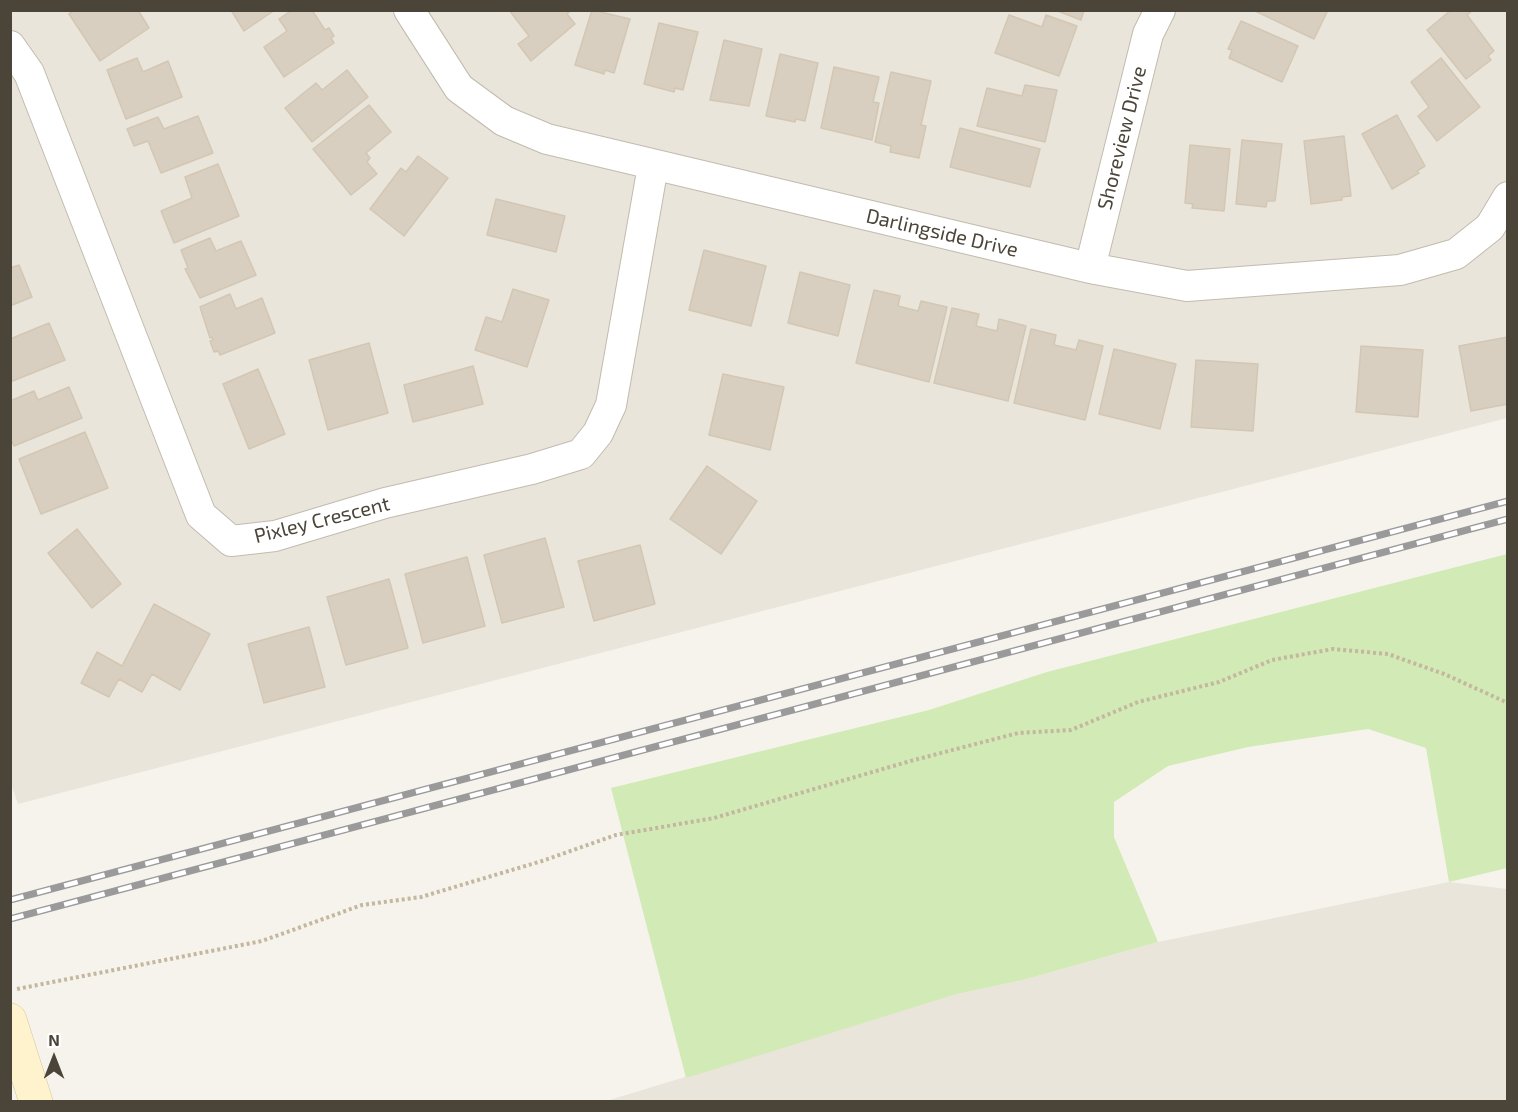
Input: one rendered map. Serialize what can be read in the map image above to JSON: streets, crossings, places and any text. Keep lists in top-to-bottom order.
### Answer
{
  "streets": {
    "street": ["Shoreview Drive", "Darlingside Drive", "Pixley Crescent"]
  },
  "crossings": [
    ["Shoreview Drive", "Darlingside Drive"],
    ["Darlingside Drive", "Pixley Crescent"]
  ],
  "north": "top"
}
